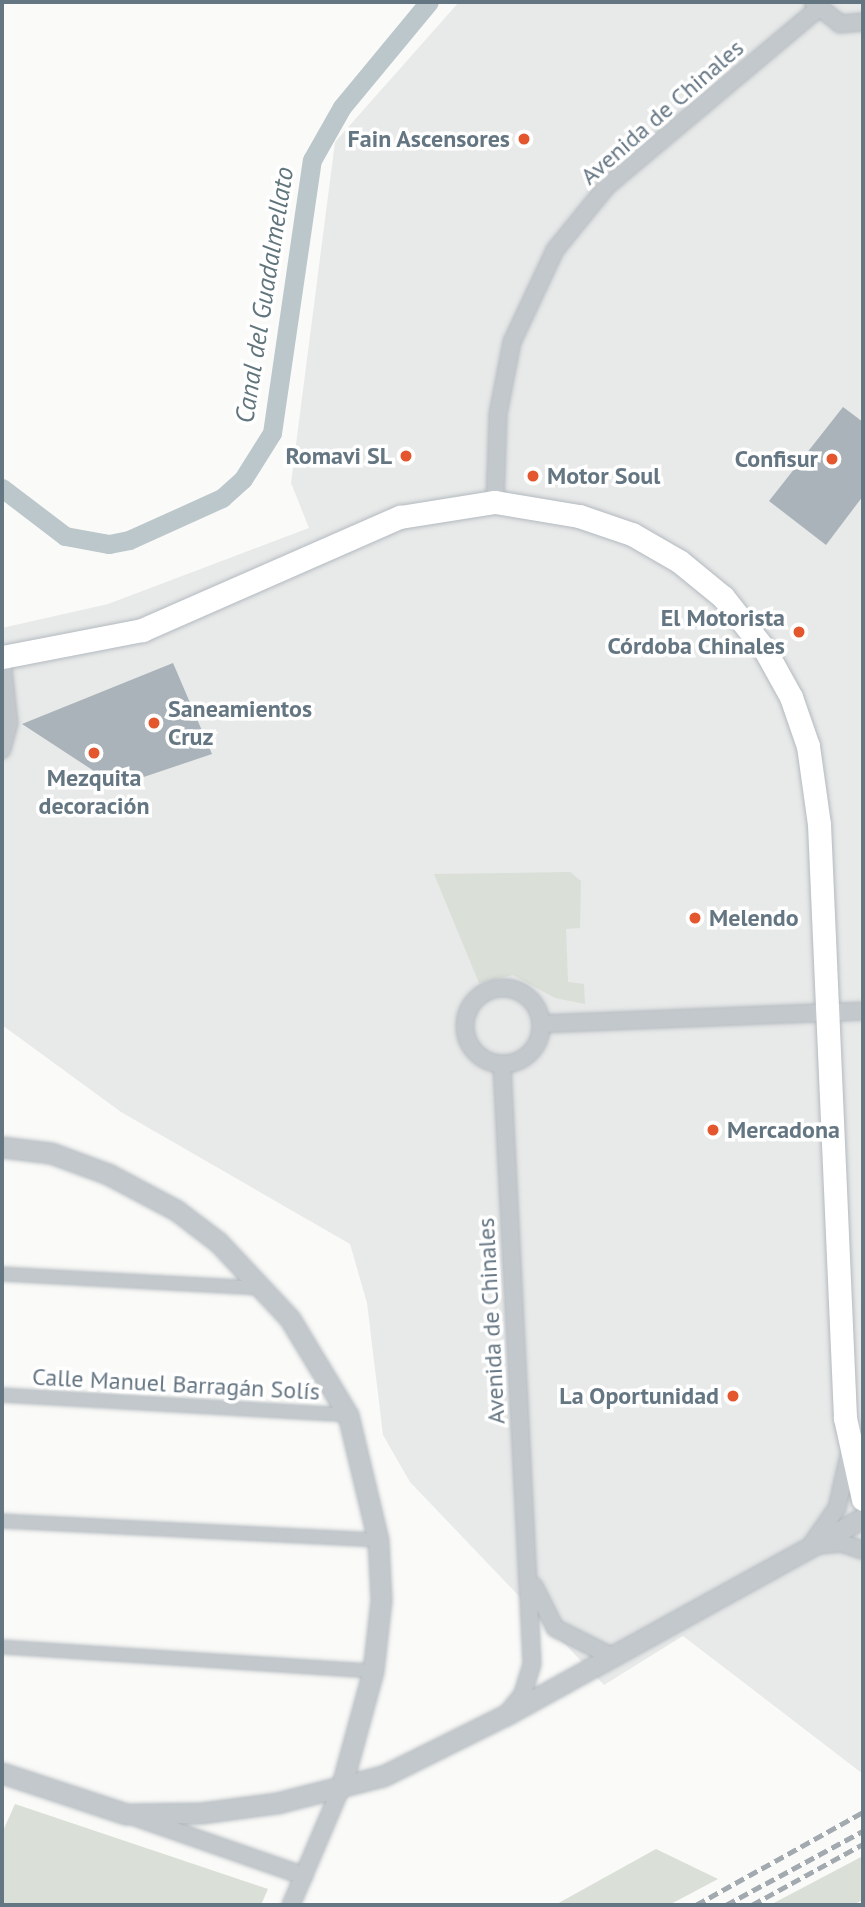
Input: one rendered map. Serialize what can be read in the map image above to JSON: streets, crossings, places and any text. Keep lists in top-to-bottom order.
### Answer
{
  "streets": {
    "street": ["Avenida de Chinales", "Calle Manuel Barragán Solís"]
  },
  "water": ["Canal del Guadalmellato"],
  "places": [
    "Fain Ascensores",
    "Romavi SL",
    "Confisur",
    "Motor Soul",
    "El Motorista Córdoba Chinales",
    "Saneamientos Cruz",
    "Mezquita decoración",
    "Melendo",
    "Mercadona",
    "La Oportunidad"
  ]
}
